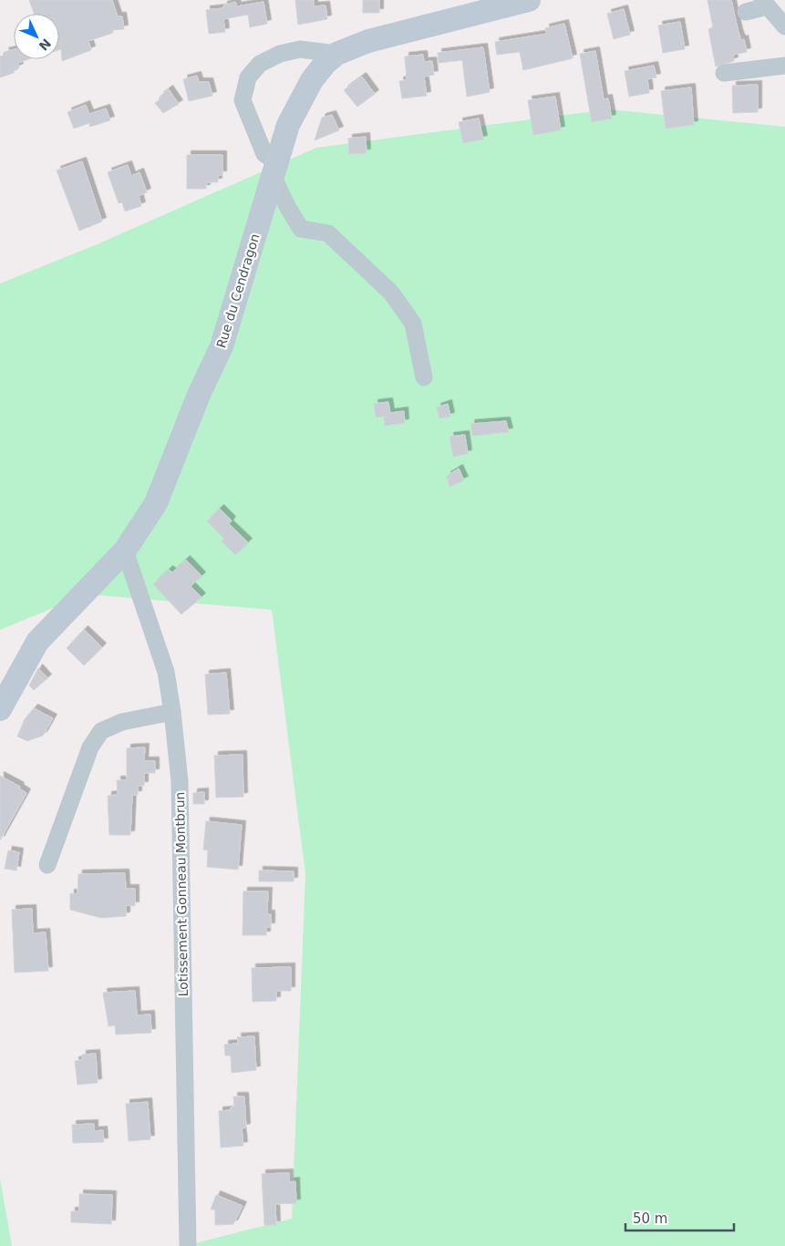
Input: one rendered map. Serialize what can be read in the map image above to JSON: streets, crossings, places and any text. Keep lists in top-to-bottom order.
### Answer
{
  "streets": {
    "main road": ["Rue du Cendragon"],
    "street": ["Lotissement Gonneau Montbrun"]
  },
  "crossings": [
    ["Rue du Cendragon", "Lotissement Gonneau Montbrun"]
  ],
  "scale_bar": "50 m",
  "north": "bottom right"
}
